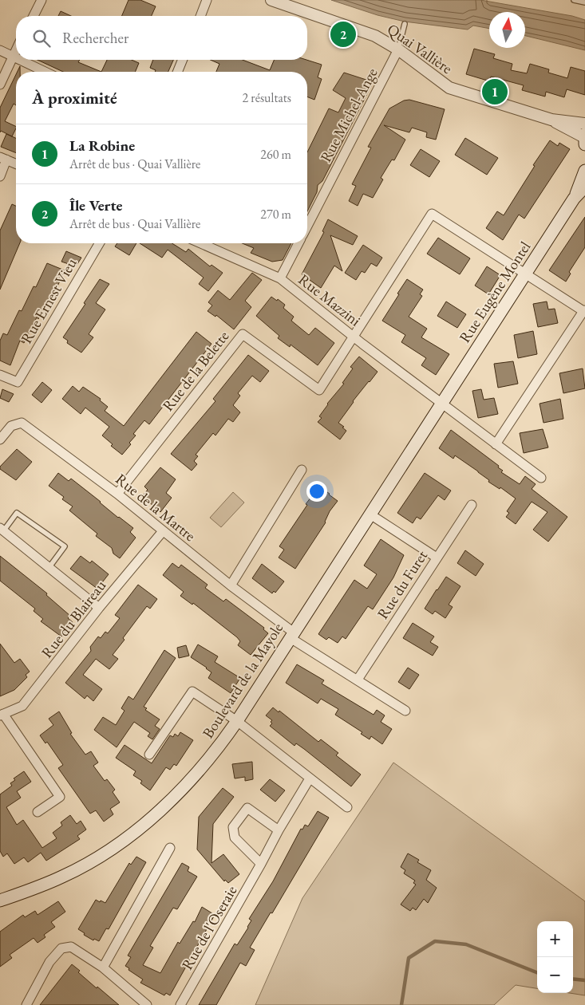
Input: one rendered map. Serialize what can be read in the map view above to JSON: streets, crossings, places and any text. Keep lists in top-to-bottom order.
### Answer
{
  "streets": {
    "main road": ["Rue Eugène Montel", "Boulevard de la Mayole"],
    "street": [
      "Quai Vallière",
      "Rue Michel-Ange",
      "Rue Mazzini",
      "Rue Ernest Vieu",
      "Rue de la Belette",
      "Rue de la Martre",
      "Rue du Furet",
      "Rue du Blaireau",
      "Rue de l'Oseraie"
    ]
  },
  "crossings": [
    ["Quai Vallière", "Rue Michel-Ange"],
    ["Rue Michel-Ange", "Rue Mazzini"],
    ["Rue Eugène Montel", "Rue Mazzini"],
    ["Rue Eugène Montel", "Boulevard de la Mayole"],
    ["Rue Mazzini", "Rue de la Belette"],
    ["Rue Mazzini", "Boulevard de la Mayole"],
    ["Rue de la Belette", "Rue de la Martre"],
    ["Rue de la Martre", "Rue du Furet"],
    ["Rue de la Martre", "Rue du Blaireau"],
    ["Rue de la Martre", "Boulevard de la Mayole"]
  ],
  "north": "top",
  "page": {
    "search": "Rechercher",
    "pins": ["2", "1"],
    "heading": ["À proximité", "2 résultats"],
    "list": [
      {
        "mark": "1",
        "name": "La Robine",
        "note": "Arrêt de bus · Quai Vallière",
        "value": "260 m"
      },
      {
        "mark": "2",
        "name": "Île Verte",
        "note": "Arrêt de bus · Quai Vallière",
        "value": "270 m"
      }
    ],
    "map_buttons": ["+", "−"]
  }
}
